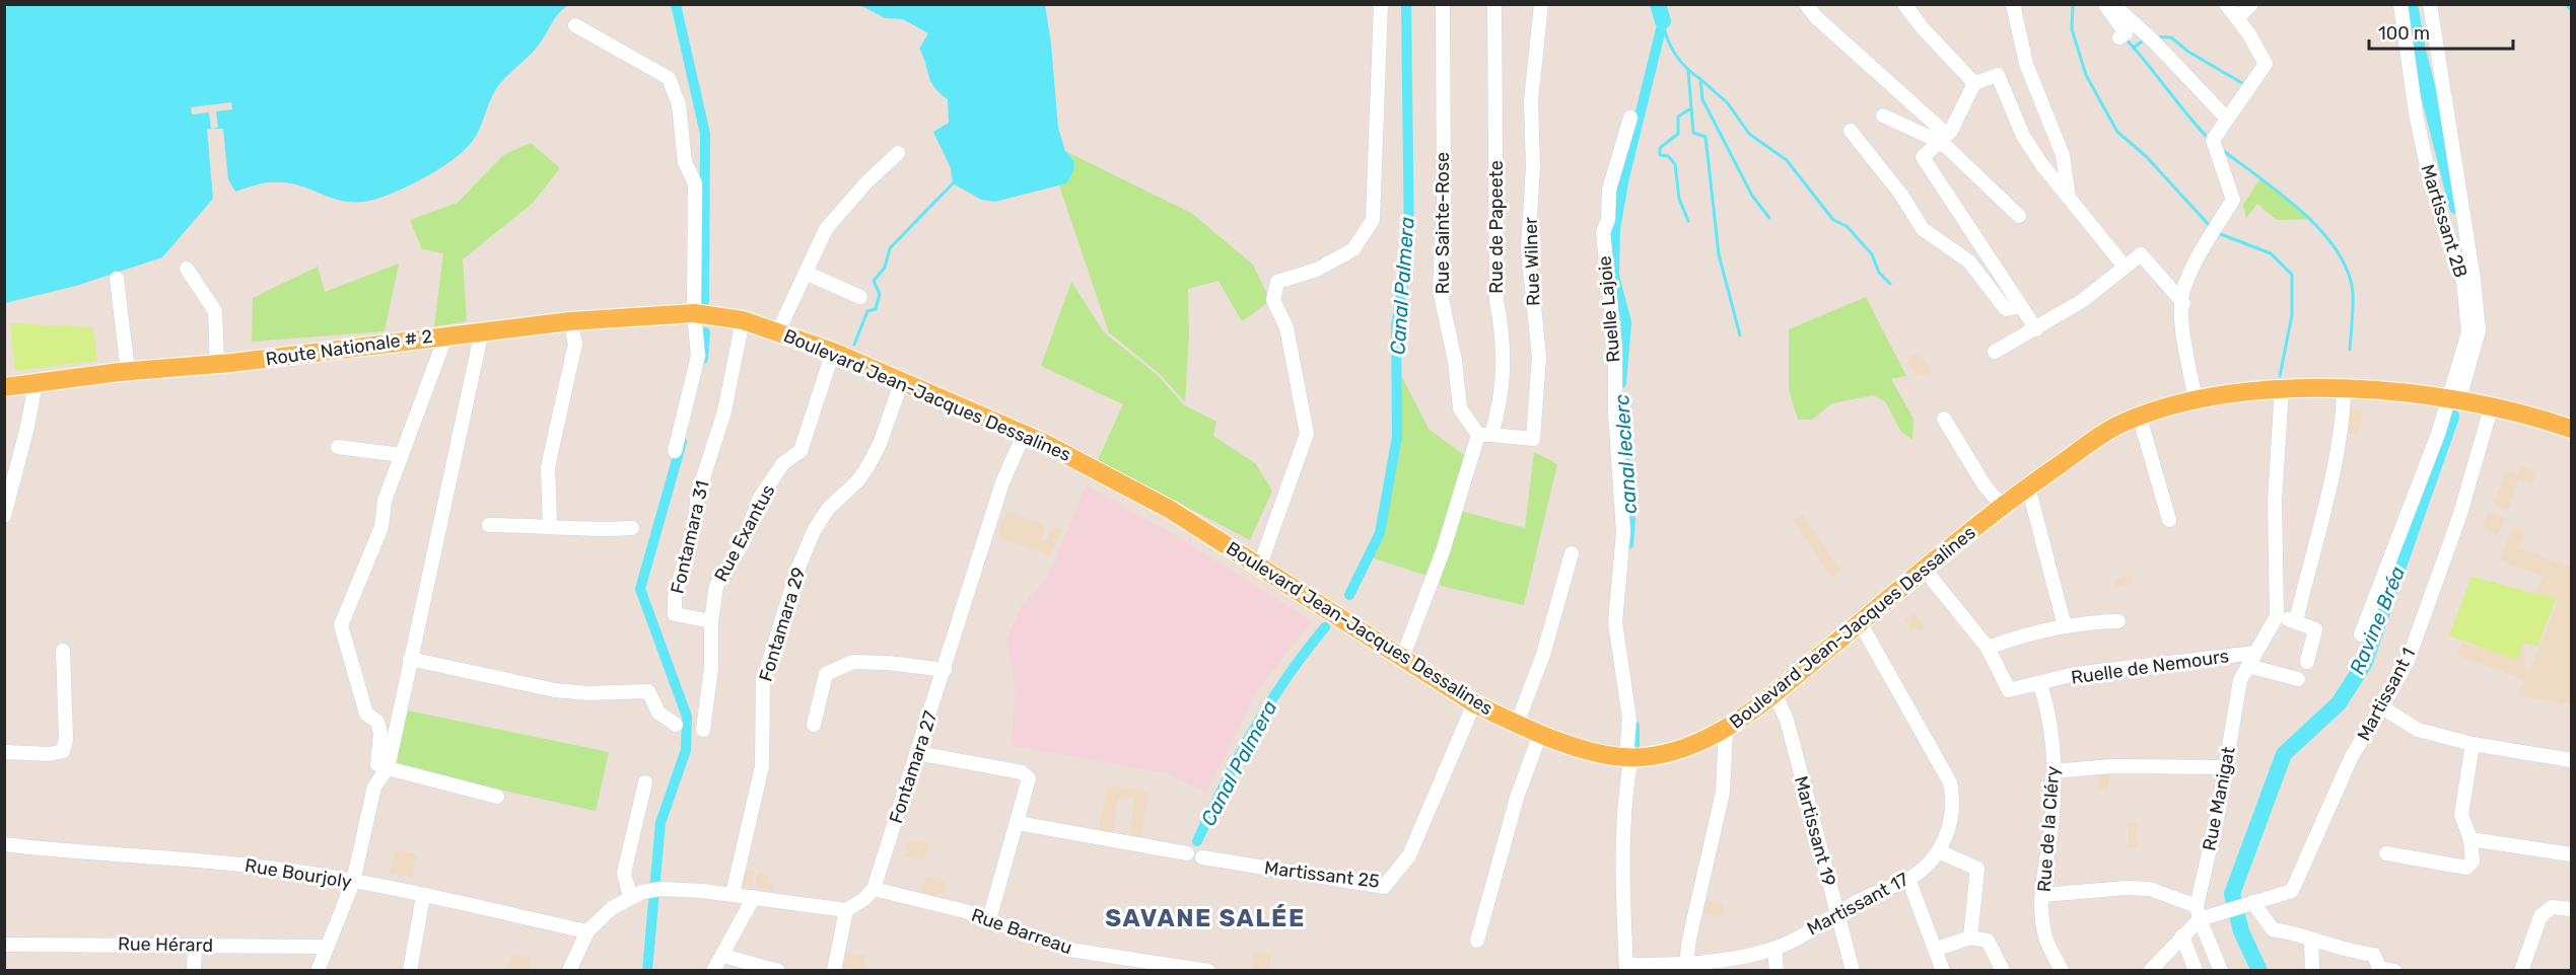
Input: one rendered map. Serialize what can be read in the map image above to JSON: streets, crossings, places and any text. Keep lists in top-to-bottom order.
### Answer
{
  "streets": {
    "main road": ["Route Nationale # 2", "Boulevard Jean-Jacques Dessalines"],
    "street": [
      "Martissant 2B",
      "Rue Sainte-Rose",
      "Rue de Papeete",
      "Rue Wilner",
      "Ruelle Lajoie",
      "Rue Exantus",
      "Fontamara 31",
      "Fontamara 29",
      "Ruelle de Nemours",
      "Martissant 1",
      "Fontamara 27",
      "Rue Manigat",
      "Rue de la Cléry",
      "Martissant 19",
      "Rue Bourjoly",
      "Martissant 25",
      "Martissant 17",
      "Rue Barreau",
      "Rue Hérard"
    ]
  },
  "crossings": [
    ["Martissant 2B", "Boulevard Jean-Jacques Dessalines"],
    ["Rue Sainte-Rose", "Rue de Papeete"],
    ["Rue Sainte-Rose", "Rue Wilner"],
    ["Rue de Papeete", "Rue Wilner"],
    ["Rue de Papeete", "Boulevard Jean-Jacques Dessalines"],
    ["Ruelle Lajoie", "Boulevard Jean-Jacques Dessalines"],
    ["Ruelle Lajoie", "Martissant 17"],
    ["Route Nationale # 2", "Boulevard Jean-Jacques Dessalines"],
    ["Boulevard Jean-Jacques Dessalines", "Rue Exantus"],
    ["Boulevard Jean-Jacques Dessalines", "Fontamara 31"],
    ["Boulevard Jean-Jacques Dessalines", "Fontamara 29"],
    ["Boulevard Jean-Jacques Dessalines", "Martissant 1"],
    ["Boulevard Jean-Jacques Dessalines", "Fontamara 27"],
    ["Boulevard Jean-Jacques Dessalines", "Martissant 19"],
    ["Boulevard Jean-Jacques Dessalines", "Martissant 25"],
    ["Boulevard Jean-Jacques Dessalines", "Martissant 17"],
    ["Rue Exantus", "Fontamara 31"],
    ["Ruelle de Nemours", "Rue Manigat"],
    ["Ruelle de Nemours", "Rue de la Cléry"],
    ["Fontamara 27", "Rue Barreau"],
    ["Martissant 19", "Martissant 17"]
  ],
  "districts": ["SAVANE SALÉE"],
  "water": ["Canal Palmera", "canal leclerc", "Ravine Bréa"],
  "scale_bar": "100 m"
}
